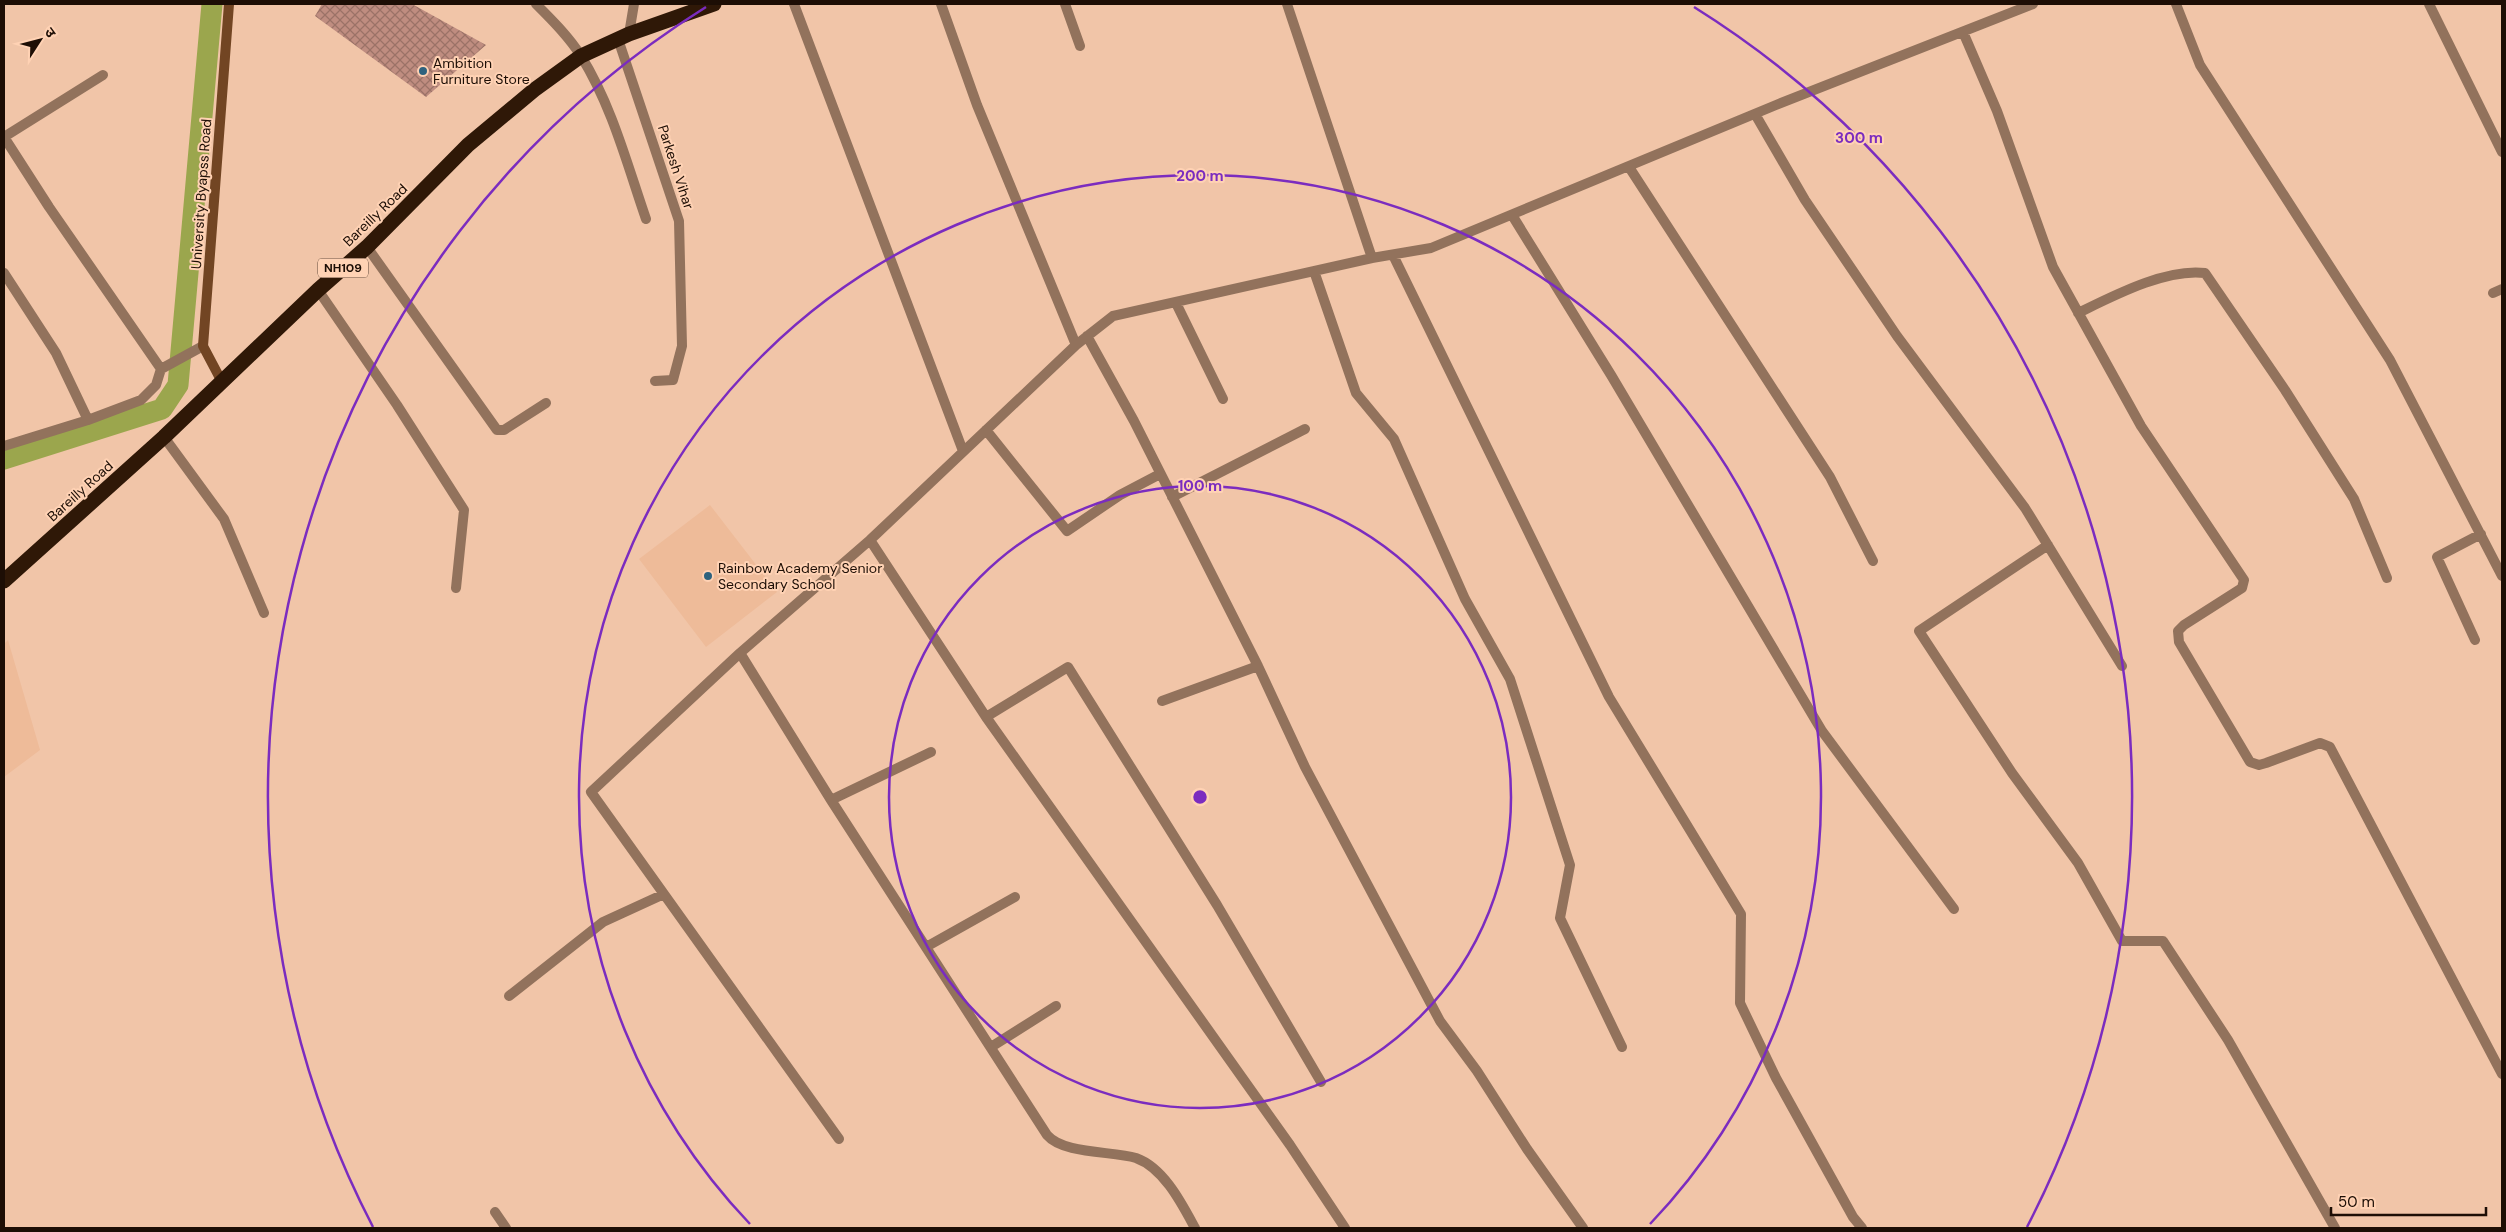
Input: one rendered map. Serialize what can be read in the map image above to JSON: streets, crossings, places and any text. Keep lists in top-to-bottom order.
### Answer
{
  "streets": {
    "highway": ["Bareilly Road", "NH109"],
    "main road": ["University Byapss Road"],
    "street": ["Parkesh Vihar"]
  },
  "crossings": [
    ["Parkesh Vihar", "Bareilly Road"]
  ],
  "places": ["Ambition Furniture Store", "Rainbow Academy Senior Secondary School"],
  "scale_bar": "50 m",
  "north": "top right",
  "rings": ["300 m", "200 m", "100 m"]
}
